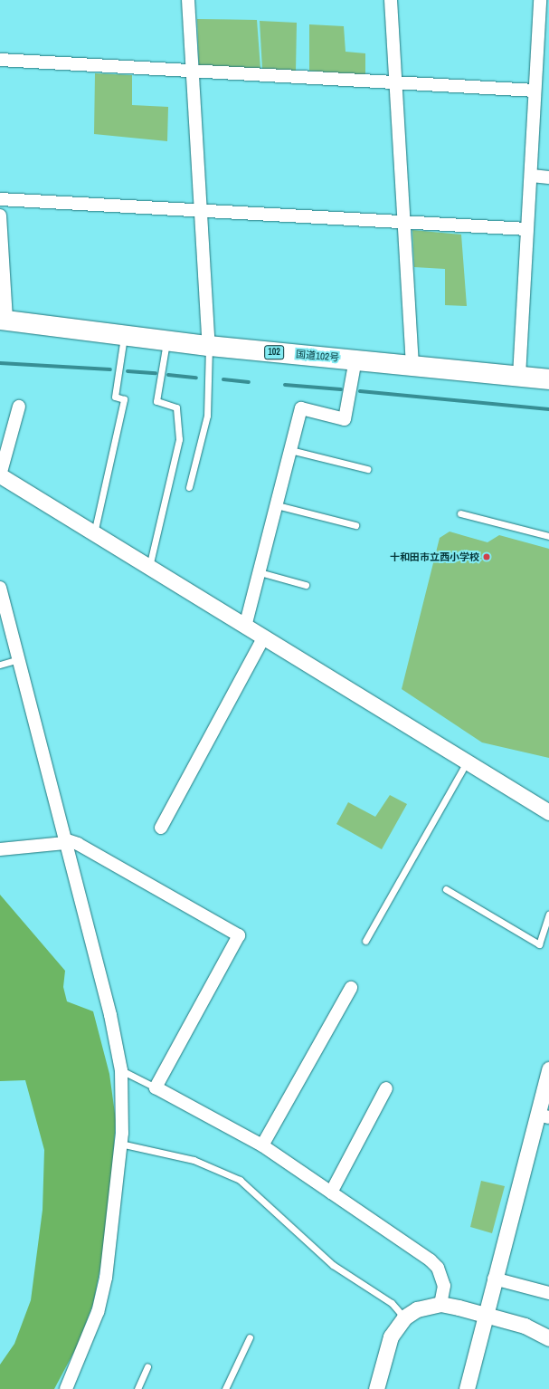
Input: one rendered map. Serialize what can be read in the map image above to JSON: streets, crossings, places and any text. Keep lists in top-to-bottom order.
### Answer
{
  "streets": {
    "highway": ["102", "国道102号"]
  },
  "places": ["十和田市立西小学校"]
}
